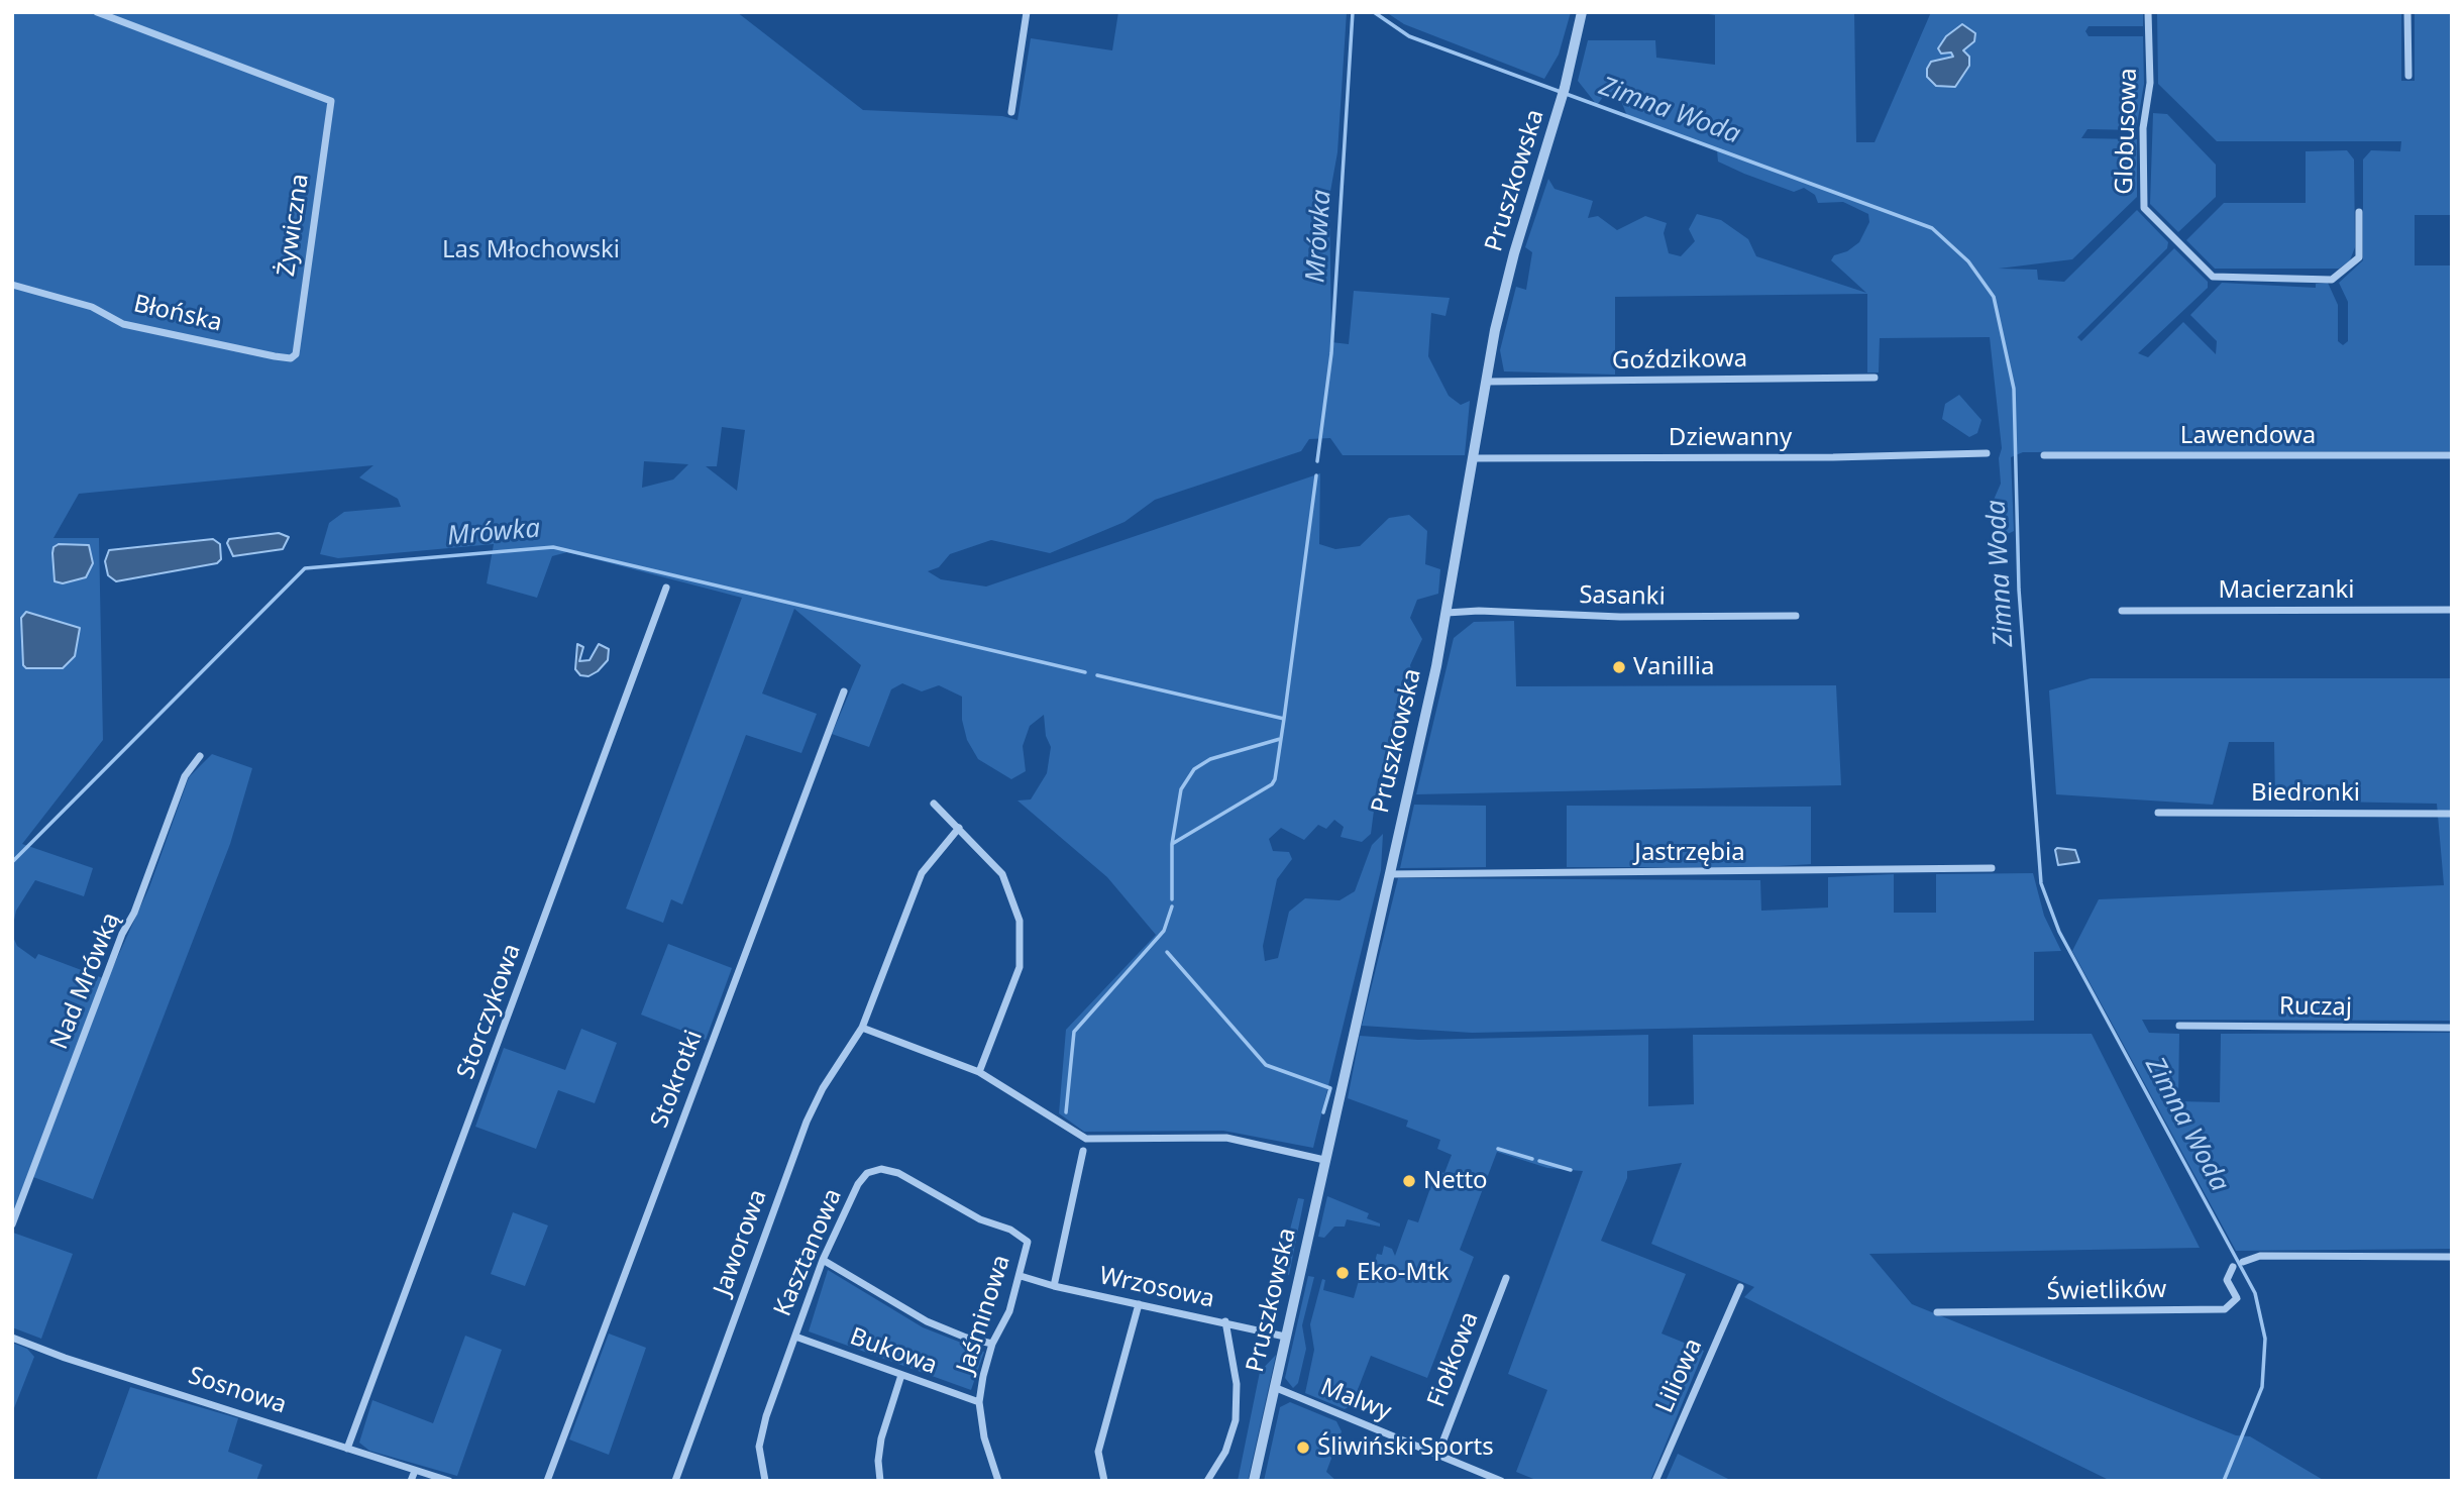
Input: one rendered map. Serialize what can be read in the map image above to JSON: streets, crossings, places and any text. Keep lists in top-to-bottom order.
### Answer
{
  "streets": {
    "street": [
      "Globusowa",
      "Pruszkowska",
      "Żywiczna",
      "Błońska",
      "Goździkowa",
      "Lawendowa",
      "Dziewanny",
      "Macierzanki",
      "Sasanki",
      "Biedronki",
      "Jastrzębia",
      "Nad Mrówką",
      "Ruczaj",
      "Storczykowa",
      "Stokrotki",
      "Jaworowa",
      "Kasztanowa",
      "Wrzosowa",
      "Świetlików",
      "Jaśminowa",
      "Bukowa",
      "Fiołkowa",
      "Liliowa",
      "Sosnowa",
      "Malwy"
    ]
  },
  "crossings": [
    ["Pruszkowska", "Goździkowa"],
    ["Pruszkowska", "Dziewanny"],
    ["Pruszkowska", "Sasanki"],
    ["Pruszkowska", "Jastrzębia"],
    ["Pruszkowska", "Wrzosowa"],
    ["Pruszkowska", "Malwy"],
    ["Żywiczna", "Błońska"],
    ["Storczykowa", "Sosnowa"],
    ["Kasztanowa", "Jaśminowa"],
    ["Kasztanowa", "Bukowa"],
    ["Wrzosowa", "Jaśminowa"],
    ["Jaśminowa", "Bukowa"],
    ["Fiołkowa", "Malwy"]
  ],
  "water": ["Zimna Woda", "Mrówka"],
  "parks": ["Las Młochowski"],
  "places": [
    "Vanillia",
    "Netto",
    "Eko-Mtk",
    "Śliwiński Sports"
  ]
}
